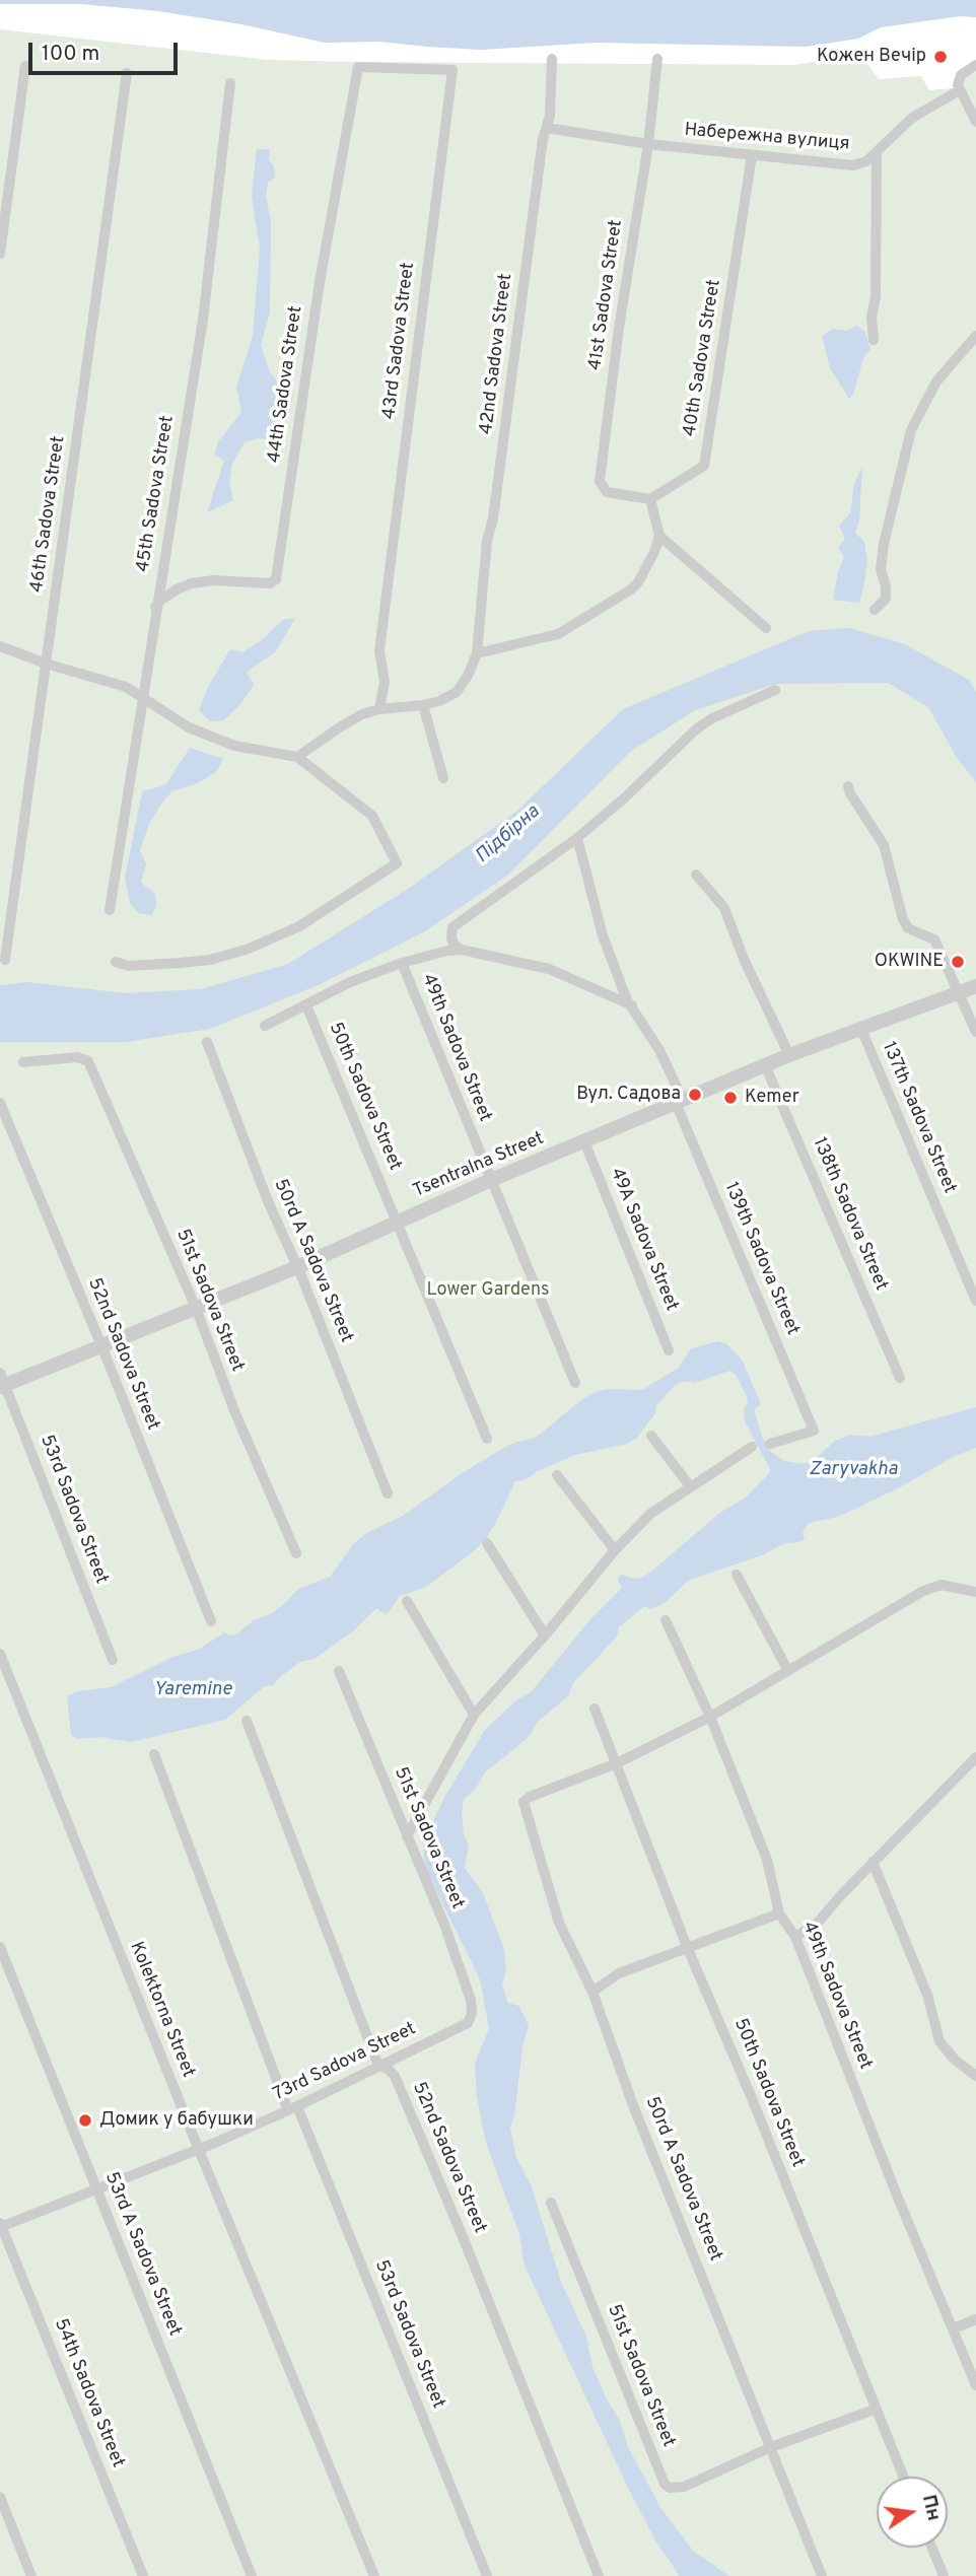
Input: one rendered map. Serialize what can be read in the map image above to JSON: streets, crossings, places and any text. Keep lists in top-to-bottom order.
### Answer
{
  "streets": {
    "street": [
      "Набережна вулиця",
      "41st Sadova Street",
      "43rd Sadova Street",
      "42nd Sadova Street",
      "40th Sadova Street",
      "44th Sadova Street",
      "45th Sadova Street",
      "46th Sadova Street",
      "49th Sadova Street",
      "50th Sadova Street",
      "137th Sadova Street",
      "Tsentralna Street",
      "138th Sadova Street",
      "49A Sadova Street",
      "139th Sadova Street",
      "50rd A Sadova Street",
      "51st Sadova Street",
      "52nd Sadova Street",
      "53rd Sadova Street",
      "Kolektorna Street",
      "73rd Sadova Street",
      "53rd A Sadova Street",
      "54th Sadova Street"
    ]
  },
  "crossings": [
    ["Набережна вулиця", "41st Sadova Street"],
    ["Набережна вулиця", "42nd Sadova Street"],
    ["Набережна вулиця", "40th Sadova Street"],
    ["41st Sadova Street", "40th Sadova Street"],
    ["43rd Sadova Street", "44th Sadova Street"],
    ["44th Sadova Street", "45th Sadova Street"],
    ["49th Sadova Street", "Tsentralna Street"],
    ["50th Sadova Street", "Tsentralna Street"],
    ["50th Sadova Street", "50rd A Sadova Street"],
    ["137th Sadova Street", "Tsentralna Street"],
    ["Tsentralna Street", "138th Sadova Street"],
    ["Tsentralna Street", "49A Sadova Street"],
    ["Tsentralna Street", "139th Sadova Street"],
    ["Tsentralna Street", "50rd A Sadova Street"],
    ["Tsentralna Street", "51st Sadova Street"],
    ["Tsentralna Street", "52nd Sadova Street"],
    ["Tsentralna Street", "53rd Sadova Street"],
    ["50rd A Sadova Street", "51st Sadova Street"],
    ["51st Sadova Street", "73rd Sadova Street"],
    ["52nd Sadova Street", "73rd Sadova Street"],
    ["53rd Sadova Street", "73rd Sadova Street"],
    ["Kolektorna Street", "73rd Sadova Street"],
    ["73rd Sadova Street", "53rd A Sadova Street"],
    ["73rd Sadova Street", "54th Sadova Street"]
  ],
  "water": ["Підбірна", "Zaryvakha", "Yaremine"],
  "parks": ["Lower Gardens"],
  "places": [
    "Кожен Вечір",
    "OKWINE",
    "Вул. Садова",
    "Kemer",
    "Домик у бабушки"
  ],
  "scale_bar": "100 m",
  "north": "right"
}
